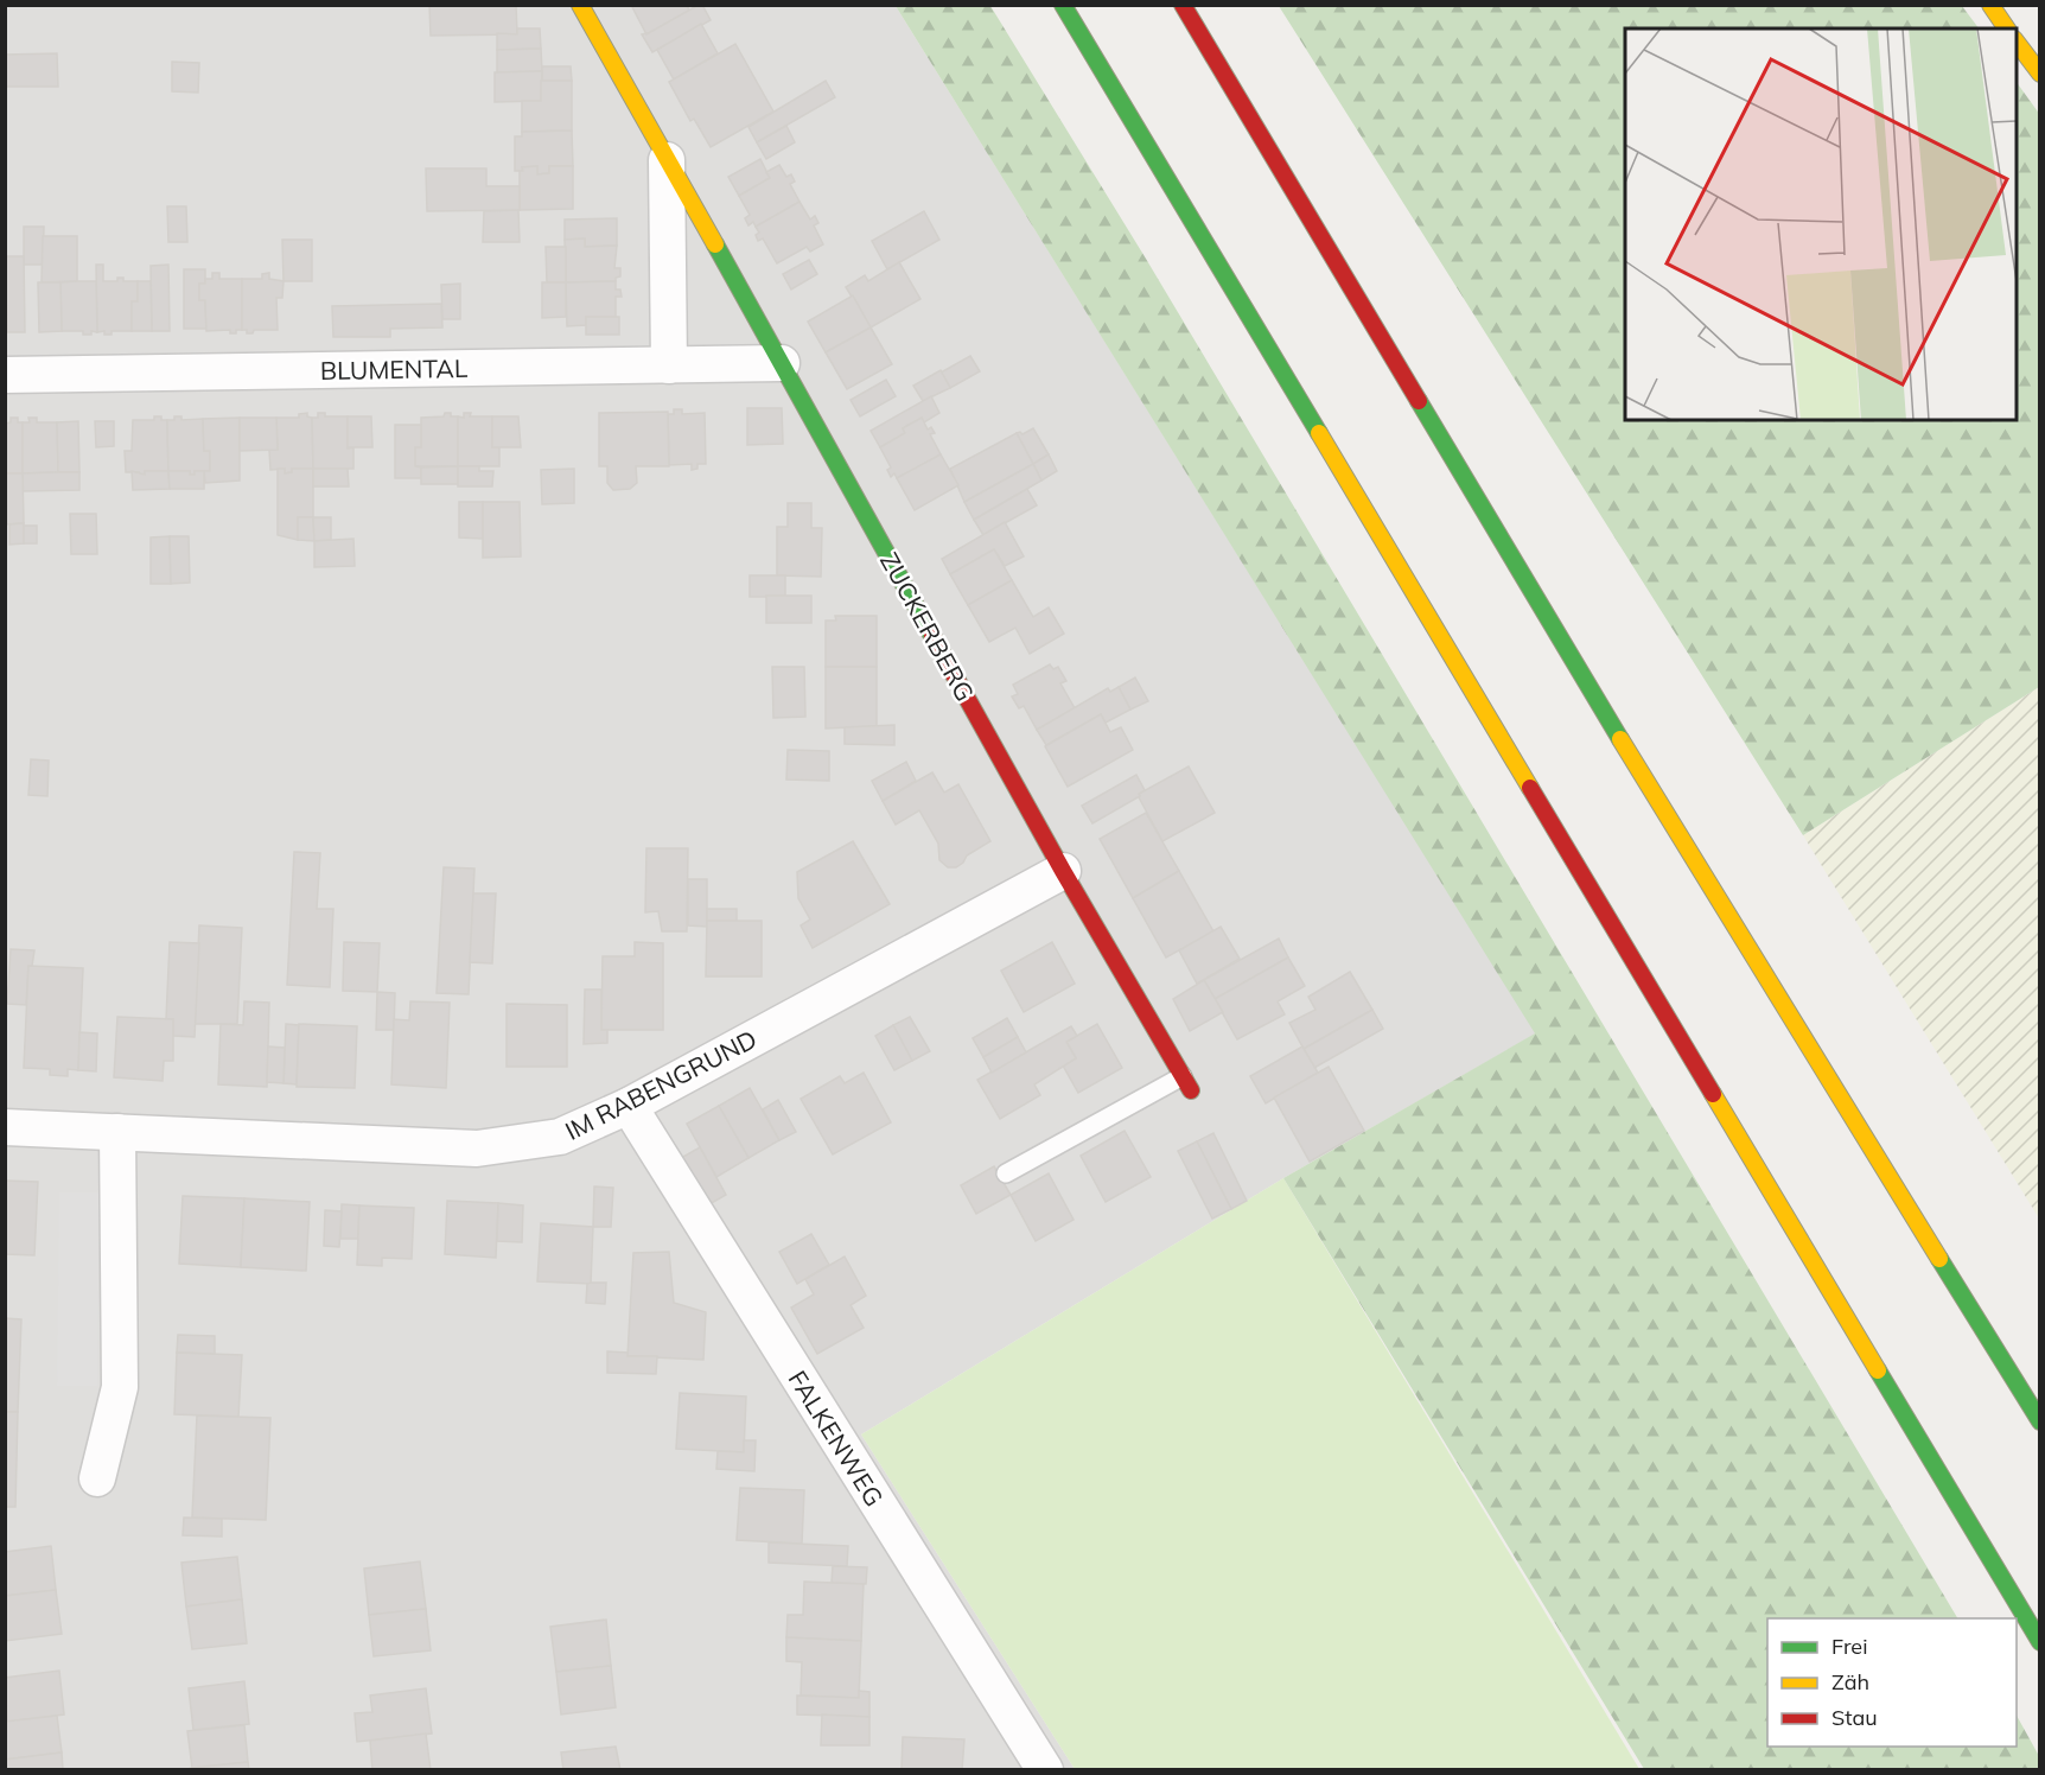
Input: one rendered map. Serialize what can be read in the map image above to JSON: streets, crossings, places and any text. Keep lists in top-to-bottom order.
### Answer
{
  "streets": {
    "main road": ["ZUCKERBERG"],
    "street": ["BLUMENTAL", "IM RABENGRUND", "FALKENWEG"]
  },
  "crossings": [
    ["BLUMENTAL", "ZUCKERBERG"],
    ["ZUCKERBERG", "IM RABENGRUND"],
    ["IM RABENGRUND", "FALKENWEG"]
  ],
  "legend": ["Frei", "Zäh", "Stau"]
}
